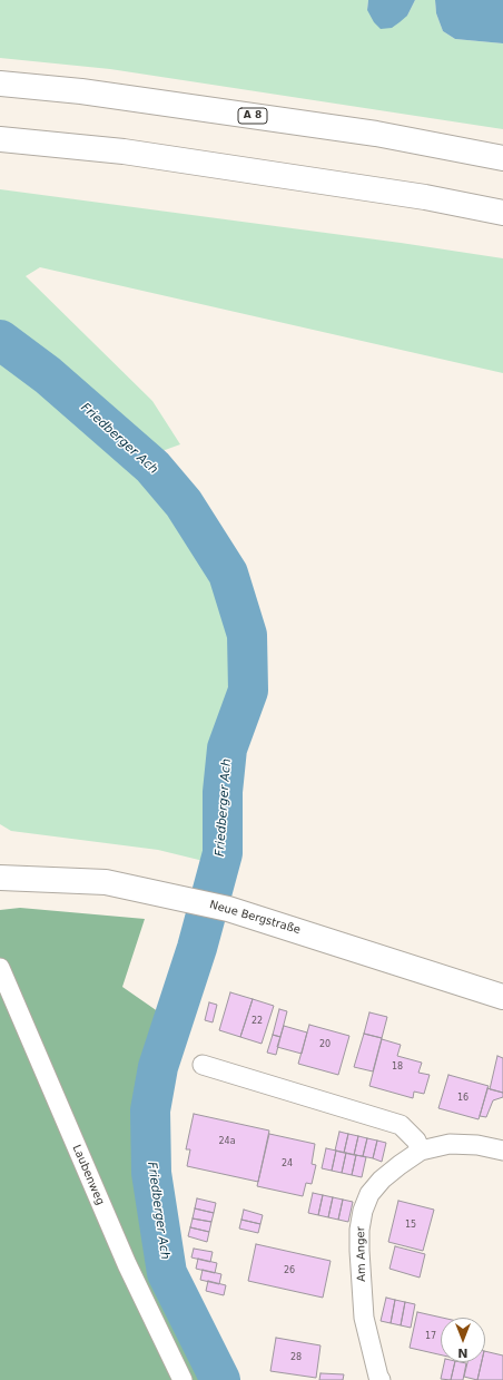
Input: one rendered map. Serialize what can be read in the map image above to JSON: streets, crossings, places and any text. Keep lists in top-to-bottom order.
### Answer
{
  "streets": {
    "main road": ["A 8", "Neue Bergstraße"],
    "street": ["Laubenweg", "Am Anger"]
  },
  "water": ["Friedberger Ach"],
  "house_numbers": [
    "22",
    "20",
    "18",
    "16",
    "24a",
    "24",
    "15",
    "26",
    "17",
    "28"
  ],
  "north": "bottom"
}
